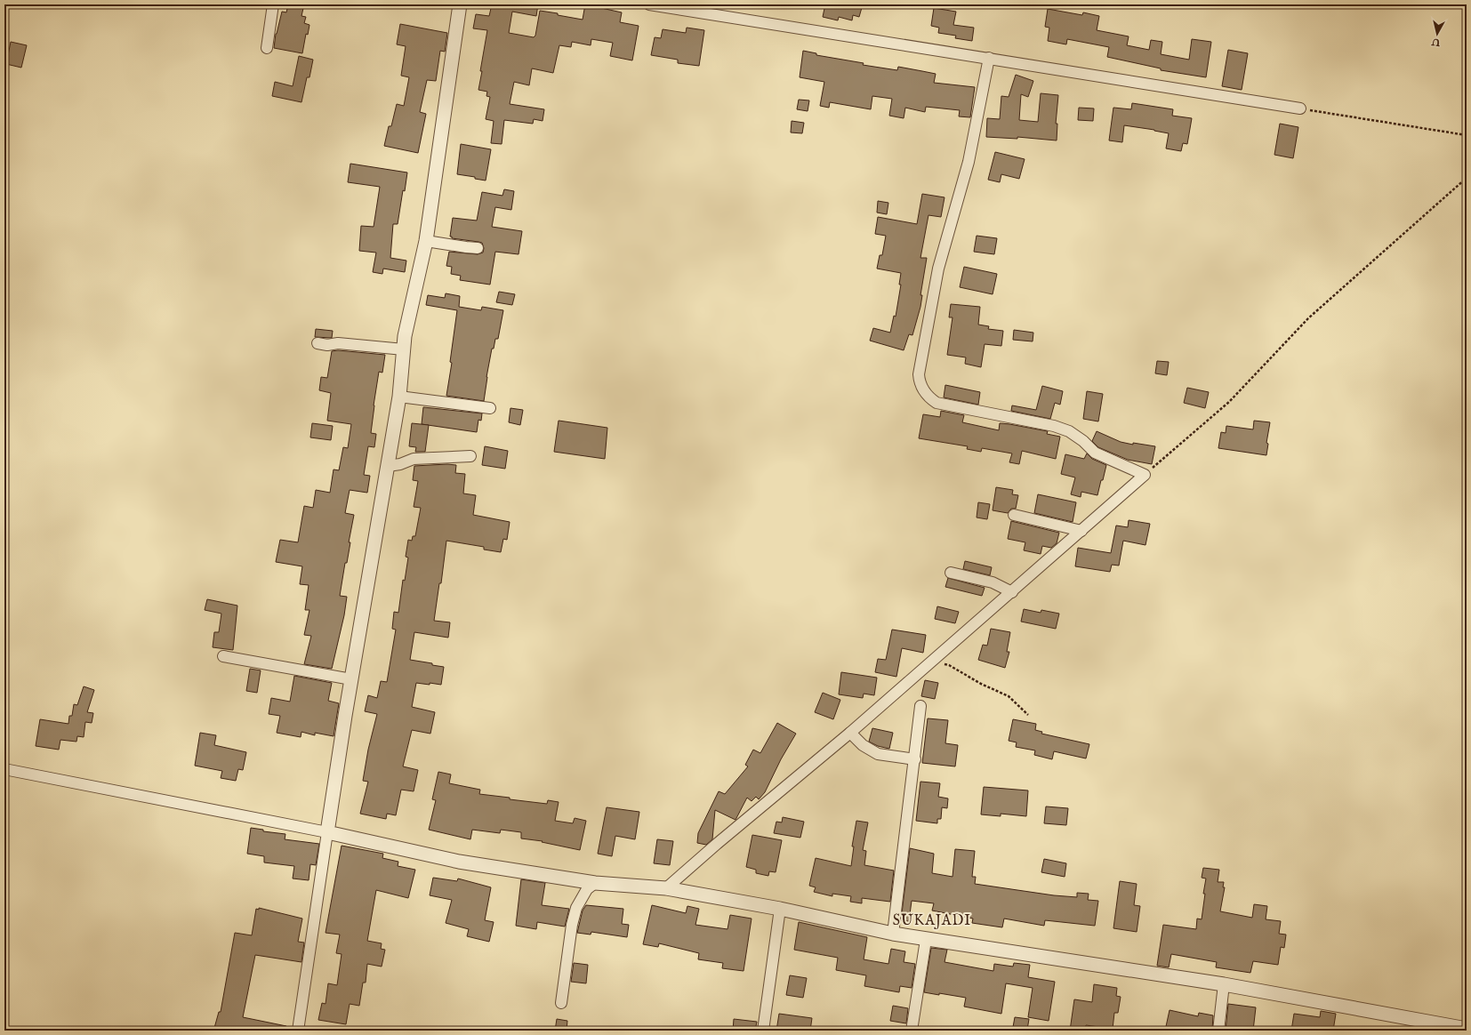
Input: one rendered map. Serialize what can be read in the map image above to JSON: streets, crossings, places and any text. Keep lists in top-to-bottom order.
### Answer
{
  "districts": ["SUKAJADI"],
  "north": "bottom"
}
